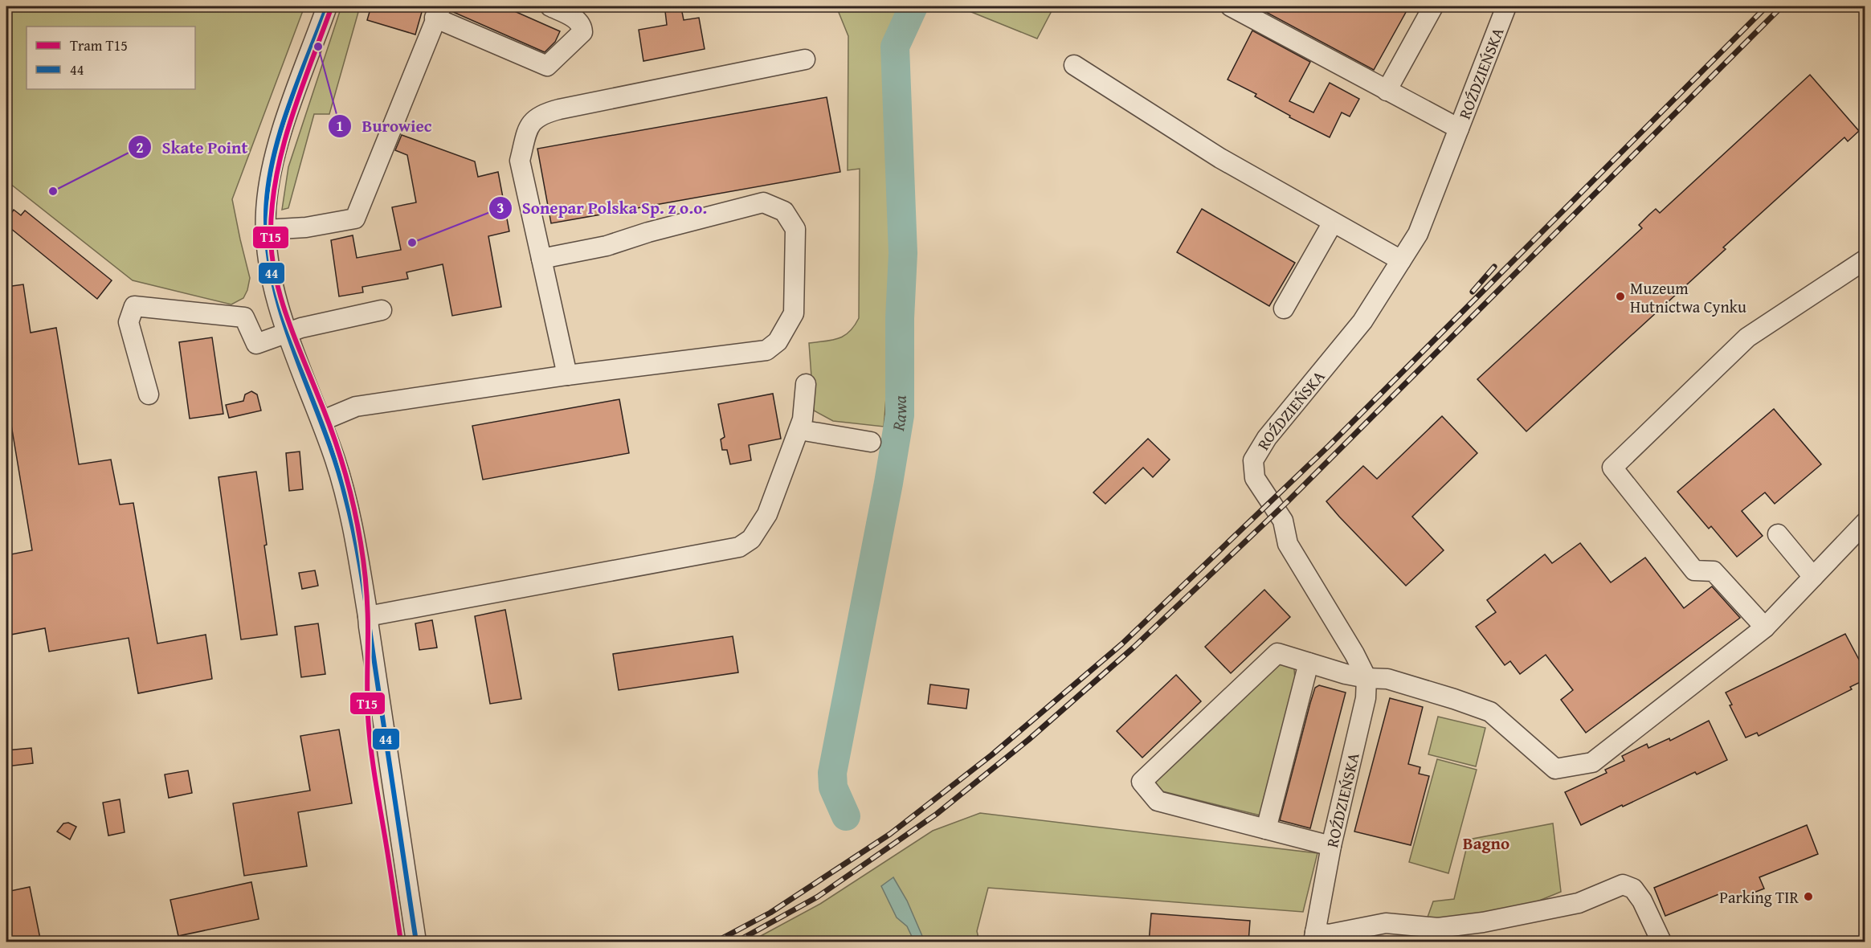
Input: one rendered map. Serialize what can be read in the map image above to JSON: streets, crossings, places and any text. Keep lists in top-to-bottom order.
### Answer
{
  "streets": {
    "street": ["ROŹDZIEŃSKA"]
  },
  "districts": ["Bagno"],
  "water": ["Rawa"],
  "places": [
    "Burowiec",
    "Skate Point",
    "Sonepar Polska Sp. z o.o.",
    "Muzeum Hutnictwa Cynku",
    "Parking TIR"
  ],
  "lines": ["tram line T15", "transit line 44"],
  "legend": ["Tram T15", "44"]
}
